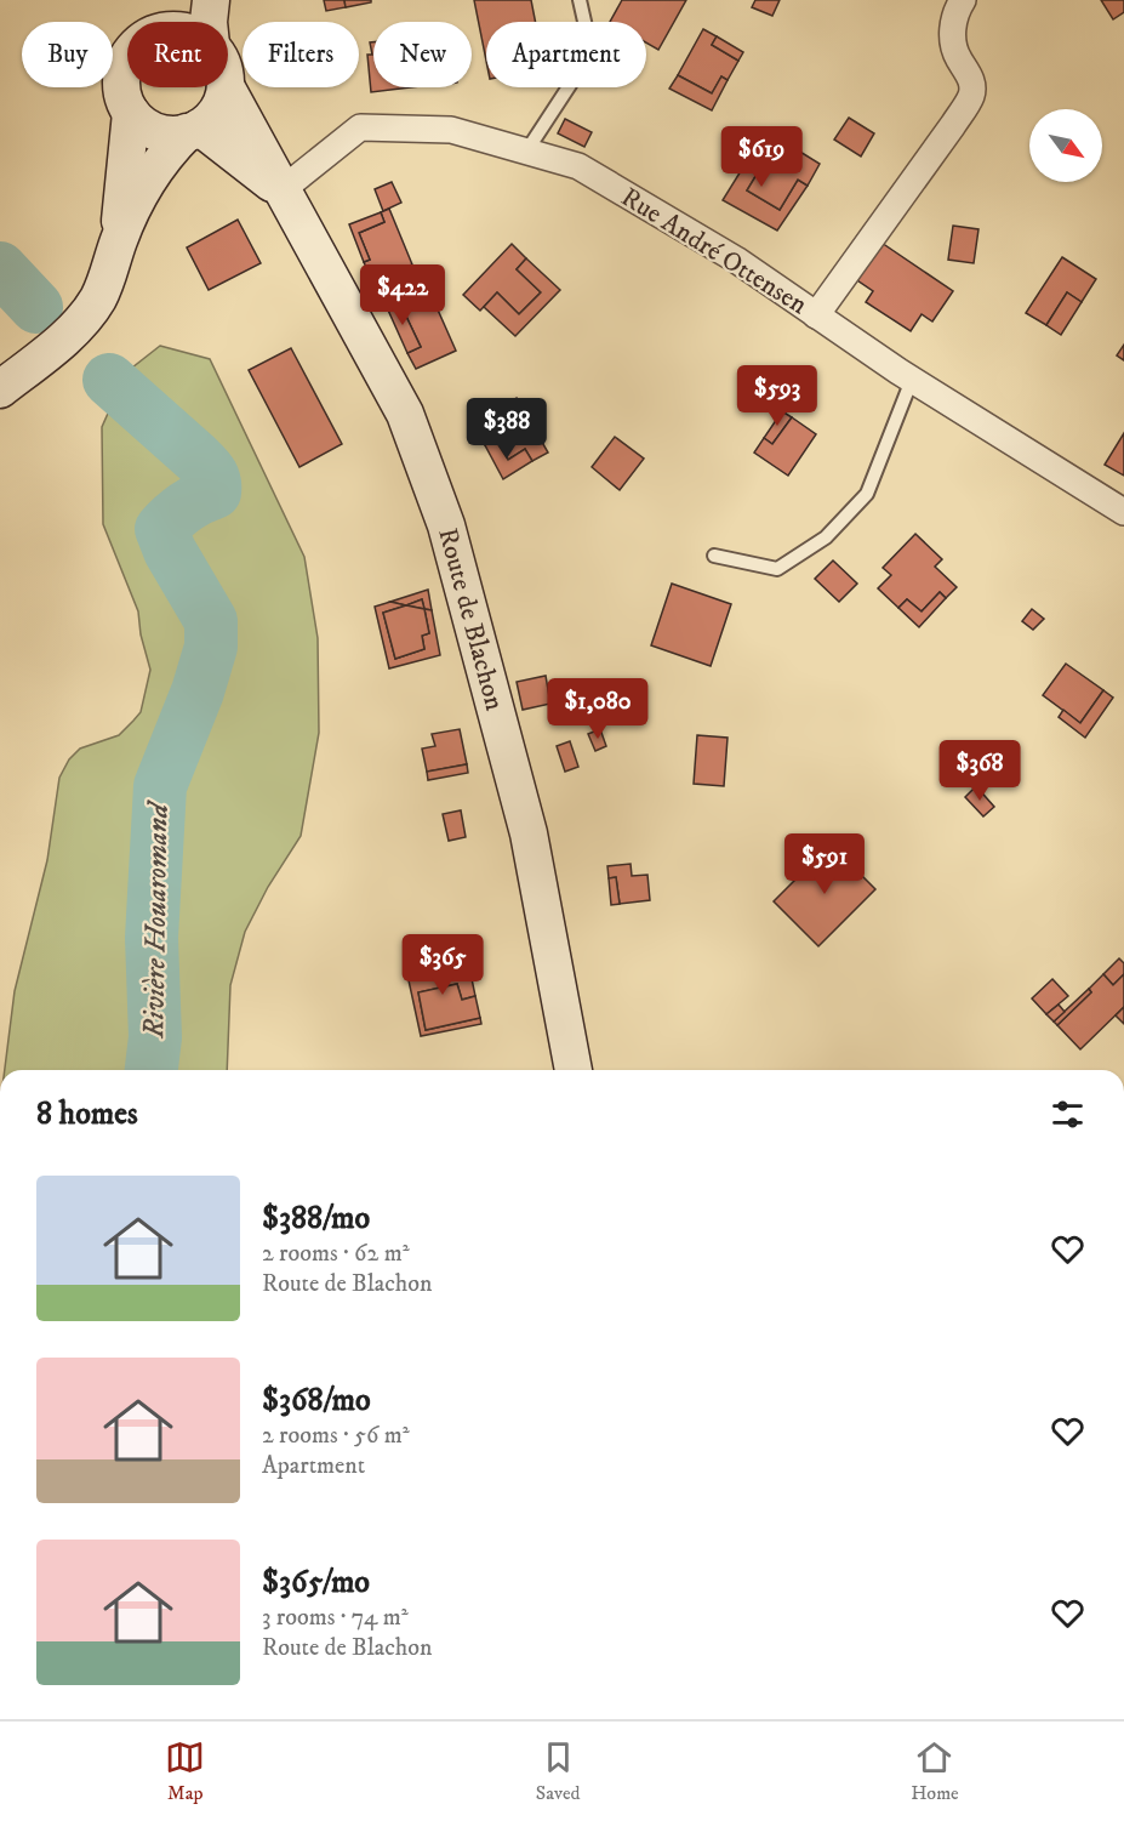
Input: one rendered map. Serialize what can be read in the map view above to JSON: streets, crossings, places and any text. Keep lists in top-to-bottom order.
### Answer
{
  "streets": {
    "street": ["Rue André Ottensen", "Route de Blachon"]
  },
  "crossings": [
    ["Rue André Ottensen", "Route de Blachon"]
  ],
  "water": ["Rivière Houaromand"],
  "north": "bottom right",
  "page": {
    "chip": [
      "Buy",
      "Rent",
      "Filters",
      "New",
      "Apartment"
    ],
    "price": [
      "$619",
      "$422",
      "$593",
      "$388",
      "$1,080",
      "$368",
      "$591",
      "$365"
    ],
    "heading": "8 homes",
    "list": [
      {
        "name": "$388/mo",
        "note": "2 rooms · 62 m² · Route de Blachon"
      },
      {
        "name": "$368/mo",
        "note": "2 rooms · 56 m² · Apartment"
      },
      {
        "name": "$365/mo",
        "note": "3 rooms · 74 m² · Route de Blachon"
      }
    ],
    "tabs": ["Map", "Saved", "Home"]
  }
}
